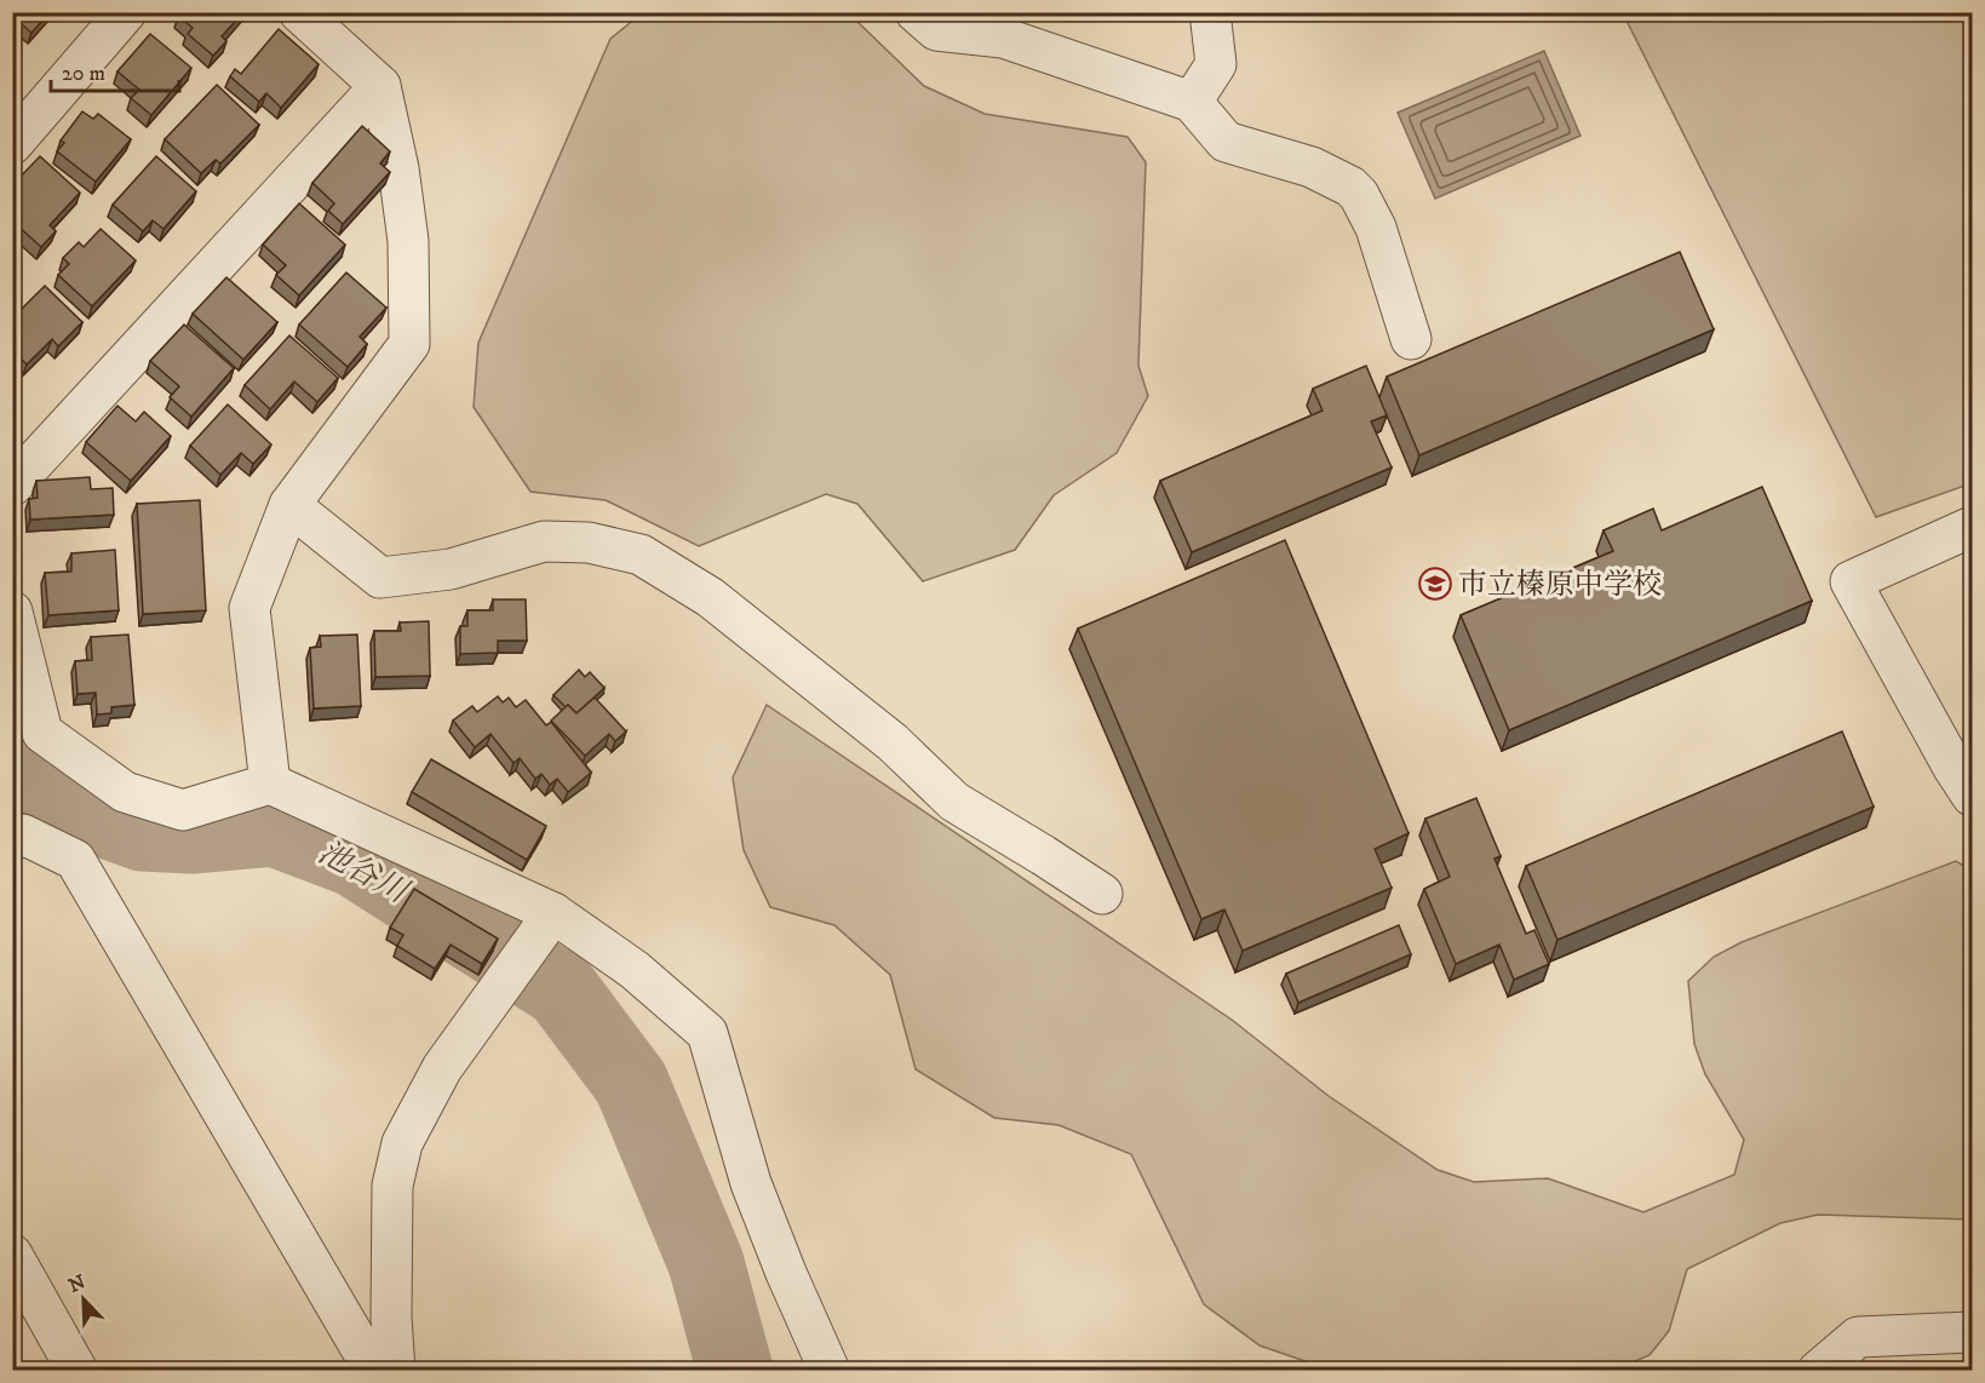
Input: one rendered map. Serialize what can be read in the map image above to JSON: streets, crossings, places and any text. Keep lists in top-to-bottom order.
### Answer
{
  "water": ["池谷川"],
  "places": {
    "school or university": ["市立榛原中学校"]
  },
  "scale_bar": "20 m",
  "north": "top left"
}
